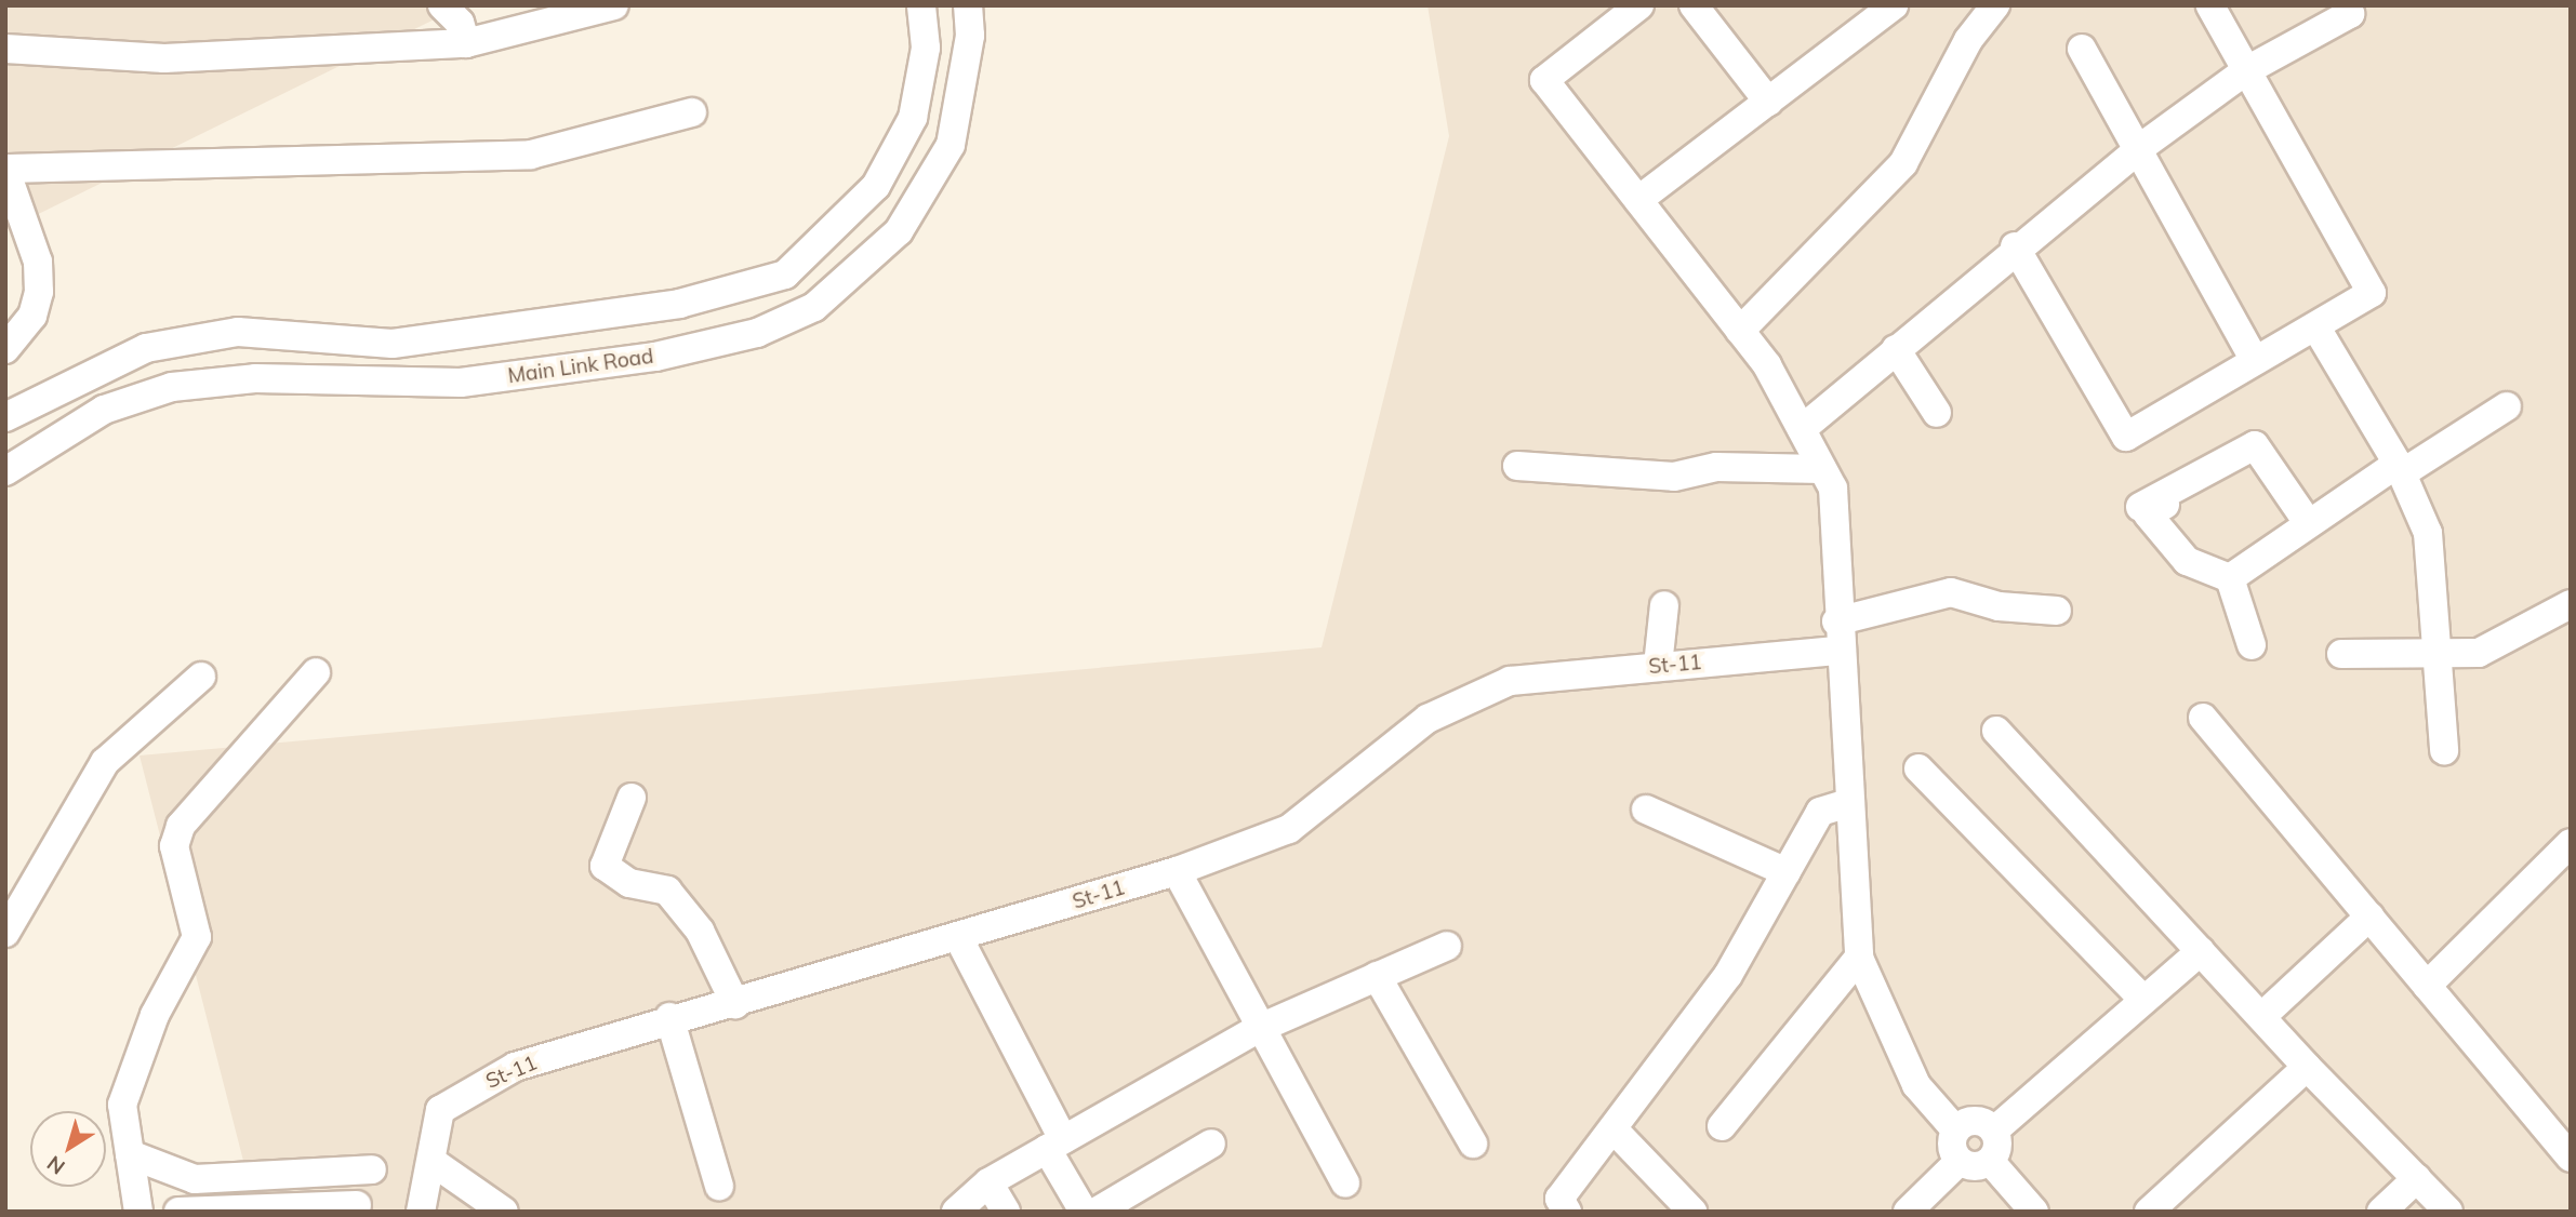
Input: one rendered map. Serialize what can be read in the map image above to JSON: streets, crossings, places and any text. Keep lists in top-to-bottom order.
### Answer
{
  "streets": {
    "street": ["Main Link Road", "St-11"]
  },
  "north": "bottom left"
}
